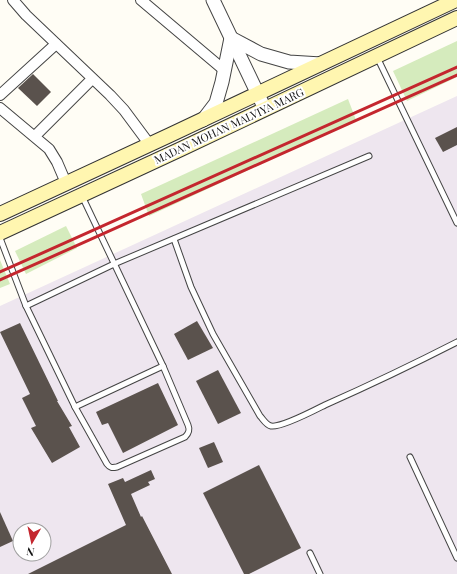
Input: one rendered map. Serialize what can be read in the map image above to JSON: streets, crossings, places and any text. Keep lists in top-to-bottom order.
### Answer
{
  "streets": {
    "main road": ["MADAN MOHAN MALVIYA MARG"]
  },
  "north": "bottom"
}
